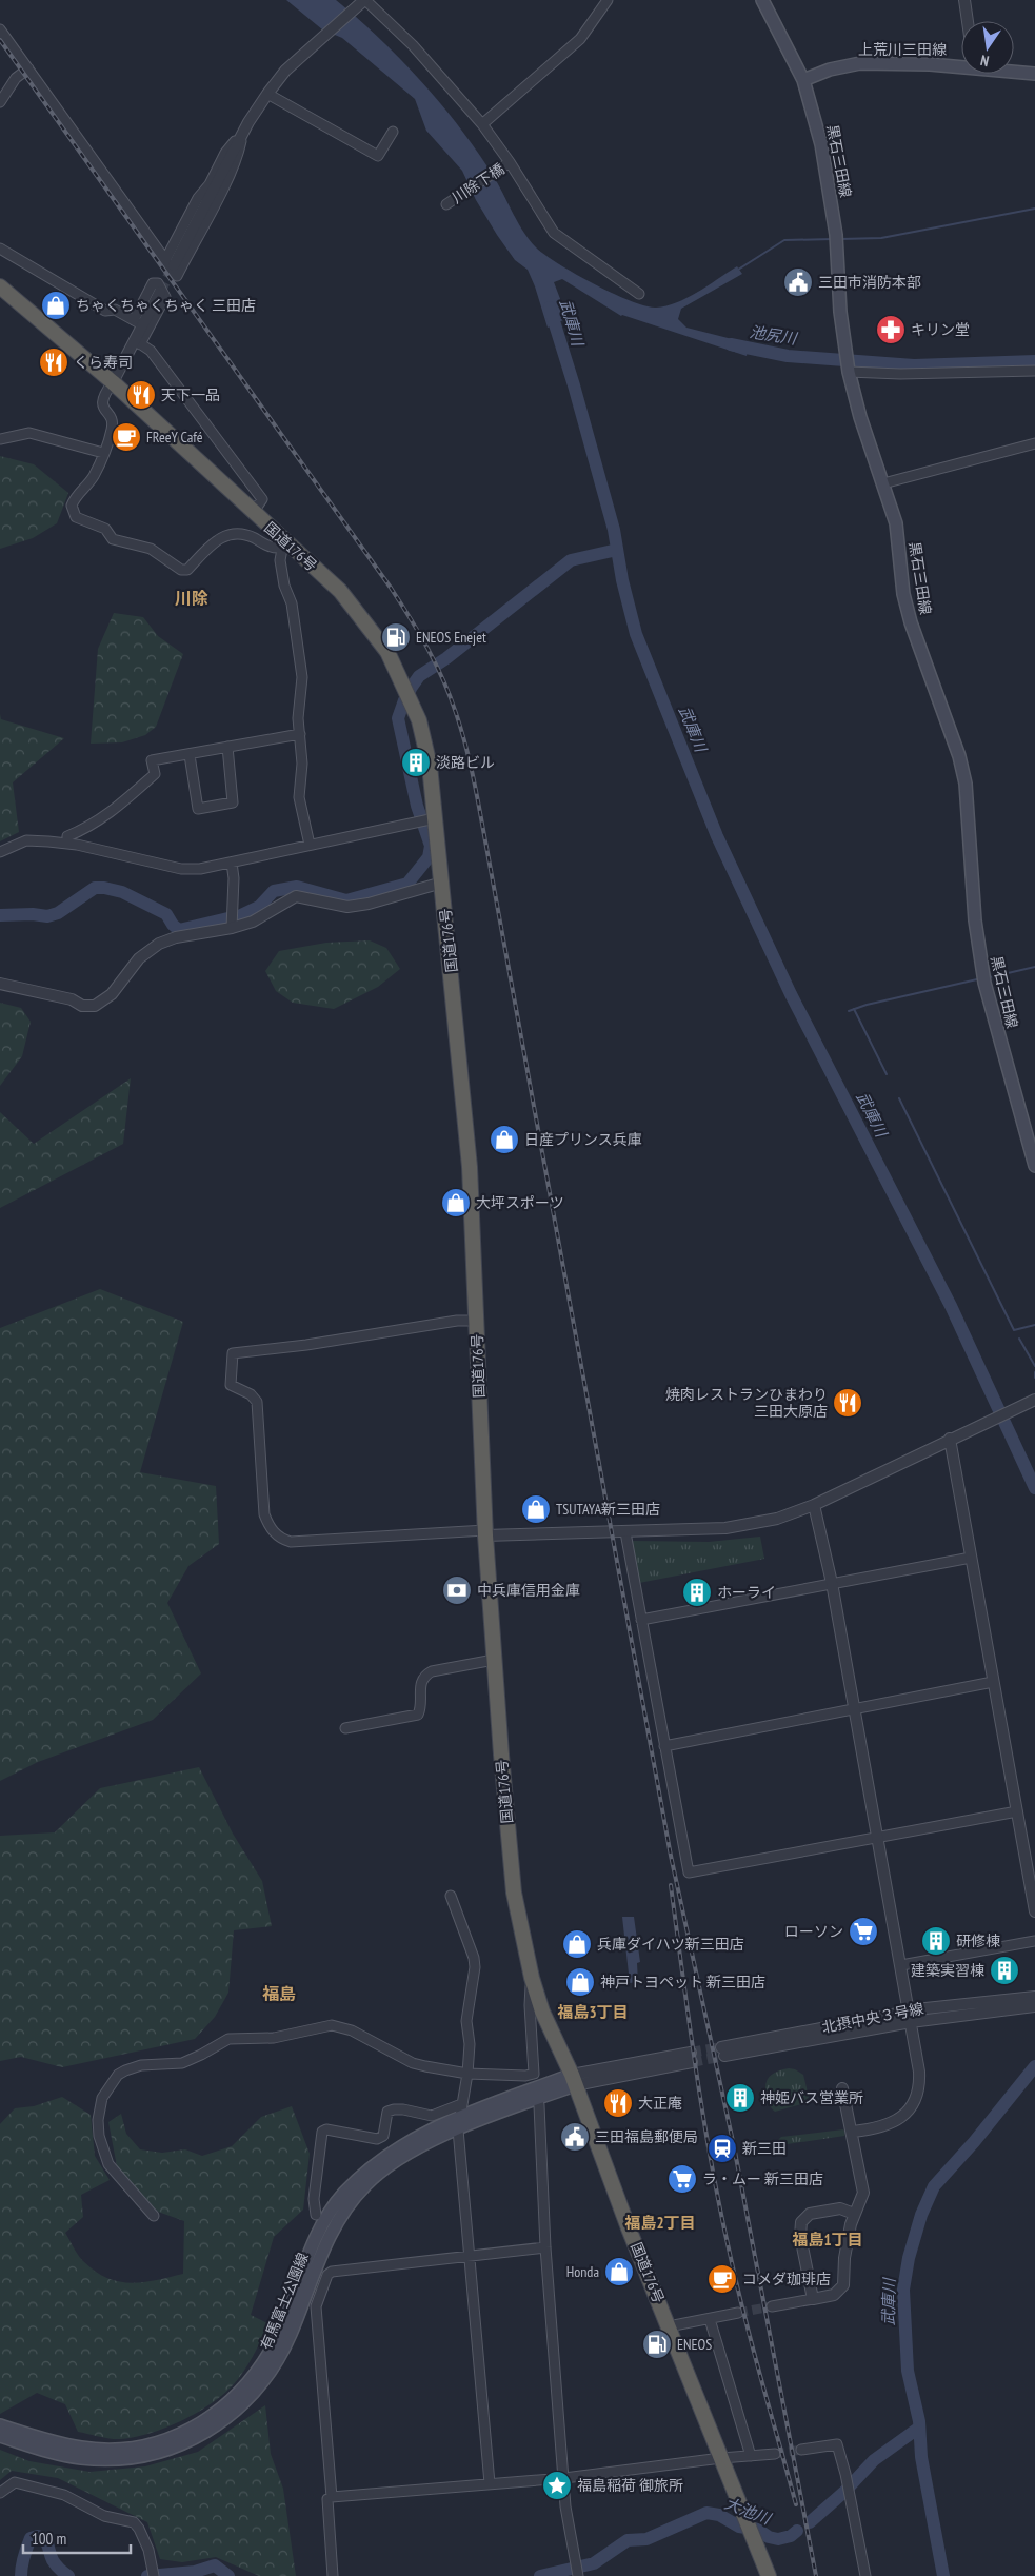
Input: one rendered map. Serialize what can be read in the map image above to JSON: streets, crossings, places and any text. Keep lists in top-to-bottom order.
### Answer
{
  "streets": {
    "highway": ["国道176号"],
    "main road": ["上荒川三田線", "黒石三田線", "有馬富士公園線"],
    "street": ["川除下橋", "北摂中央３号線"]
  },
  "crossings": [
    ["上荒川三田線", "黒石三田線"],
    ["国道176号", "有馬富士公園線"]
  ],
  "districts": [
    "川除",
    "福島",
    "福島3丁目",
    "福島2丁目",
    "福島1丁目"
  ],
  "water": ["武庫川", "池尻川", "大池川"],
  "places": {
    "public building": ["三田市消防本部", "三田福島郵便局"],
    "shop": [
      "ちゃくちゃくちゃく 三田店",
      "日産プリンス兵庫",
      "大坪スポーツ",
      "TSUTAYA新三田店",
      "兵庫ダイハツ新三田店",
      "神戸トヨペット 新三田店",
      "Honda"
    ],
    "pharmacy": ["キリン堂"],
    "restaurant": [
      "くら寿司",
      "天下一品",
      "焼肉レストランひまわり 三田大原店",
      "大正庵"
    ],
    "cafe": ["FReeY Café", "コメダ珈琲店"],
    "fuel station": ["ENEOS Enejet", "ENEOS"],
    "building": [
      "淡路ビル",
      "ホーライ",
      "研修棟",
      "建築実習棟",
      "神姫バス営業所"
    ],
    "bank": ["中兵庫信用金庫"],
    "supermarket": ["ローソン", "ラ・ムー 新三田店"],
    "station": ["新三田"],
    "place": ["福島稲荷 御旅所"]
  },
  "scale_bar": "100 m",
  "north": "bottom"
}
